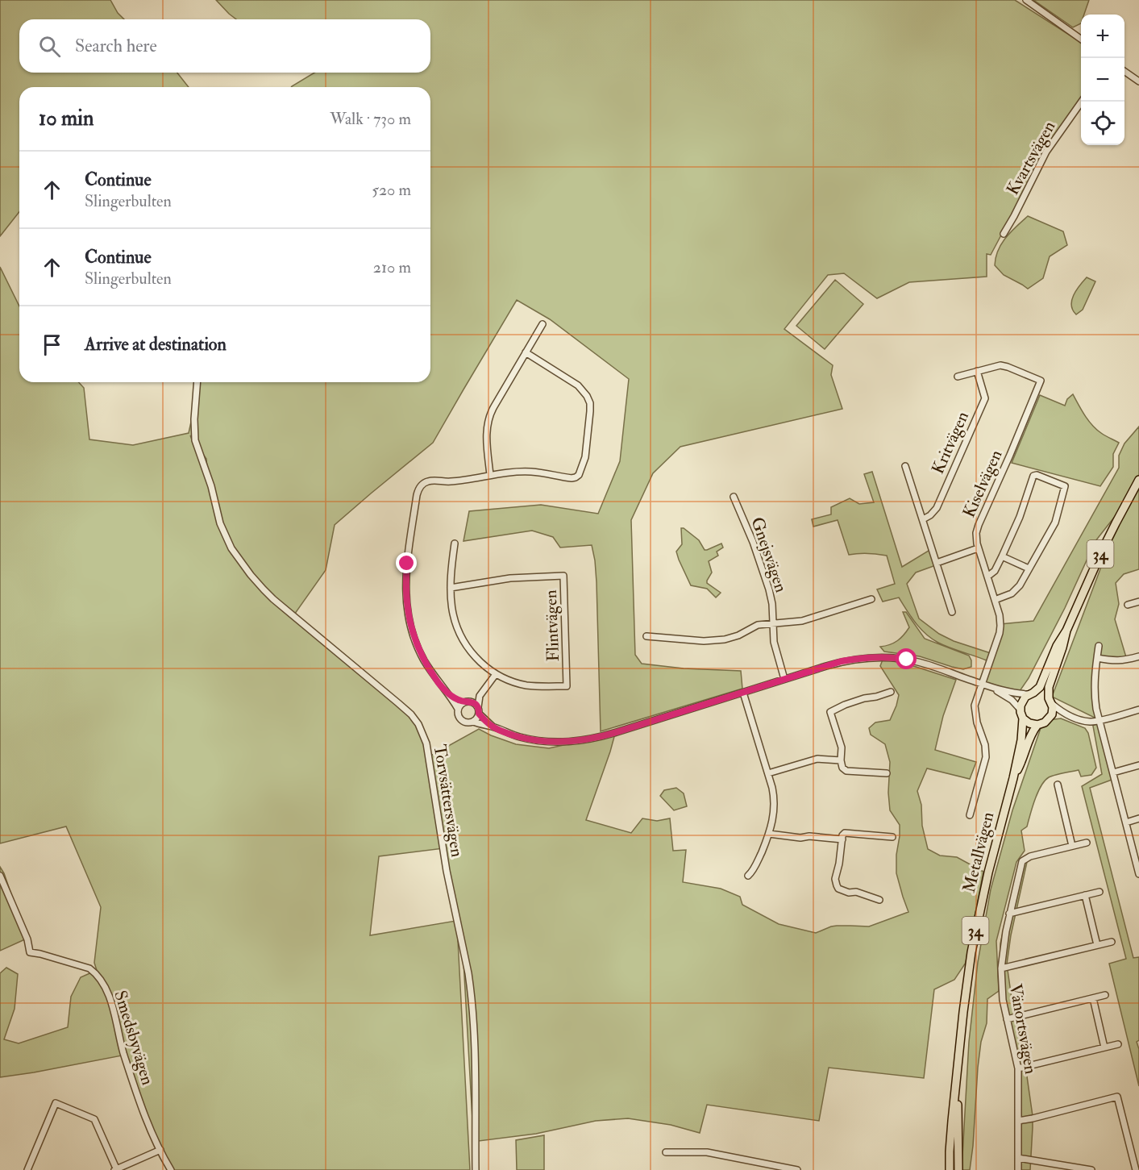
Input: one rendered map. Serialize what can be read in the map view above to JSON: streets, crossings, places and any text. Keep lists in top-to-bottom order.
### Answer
{
  "streets": {
    "main road": ["34", "Metallvägen"],
    "street": [
      "Kvartsvägen",
      "Kritvägen",
      "Kiselvägen",
      "Gnejsvägen",
      "Flintvägen",
      "Torvsättersvägen",
      "Vänortsvägen",
      "Smedsbyvägen"
    ]
  },
  "crossings": [
    ["Kritvägen", "Kiselvägen"],
    ["34", "Metallvägen"]
  ],
  "page": {
    "map_buttons": ["+", "−"],
    "search": "Search here",
    "heading": ["10 min", "Walk · 730 m"],
    "list": [
      ["Continue", "Slingerbulten", "520 m"],
      ["Continue", "Slingerbulten", "210 m"],
      "Arrive at destination"
    ]
  }
}
